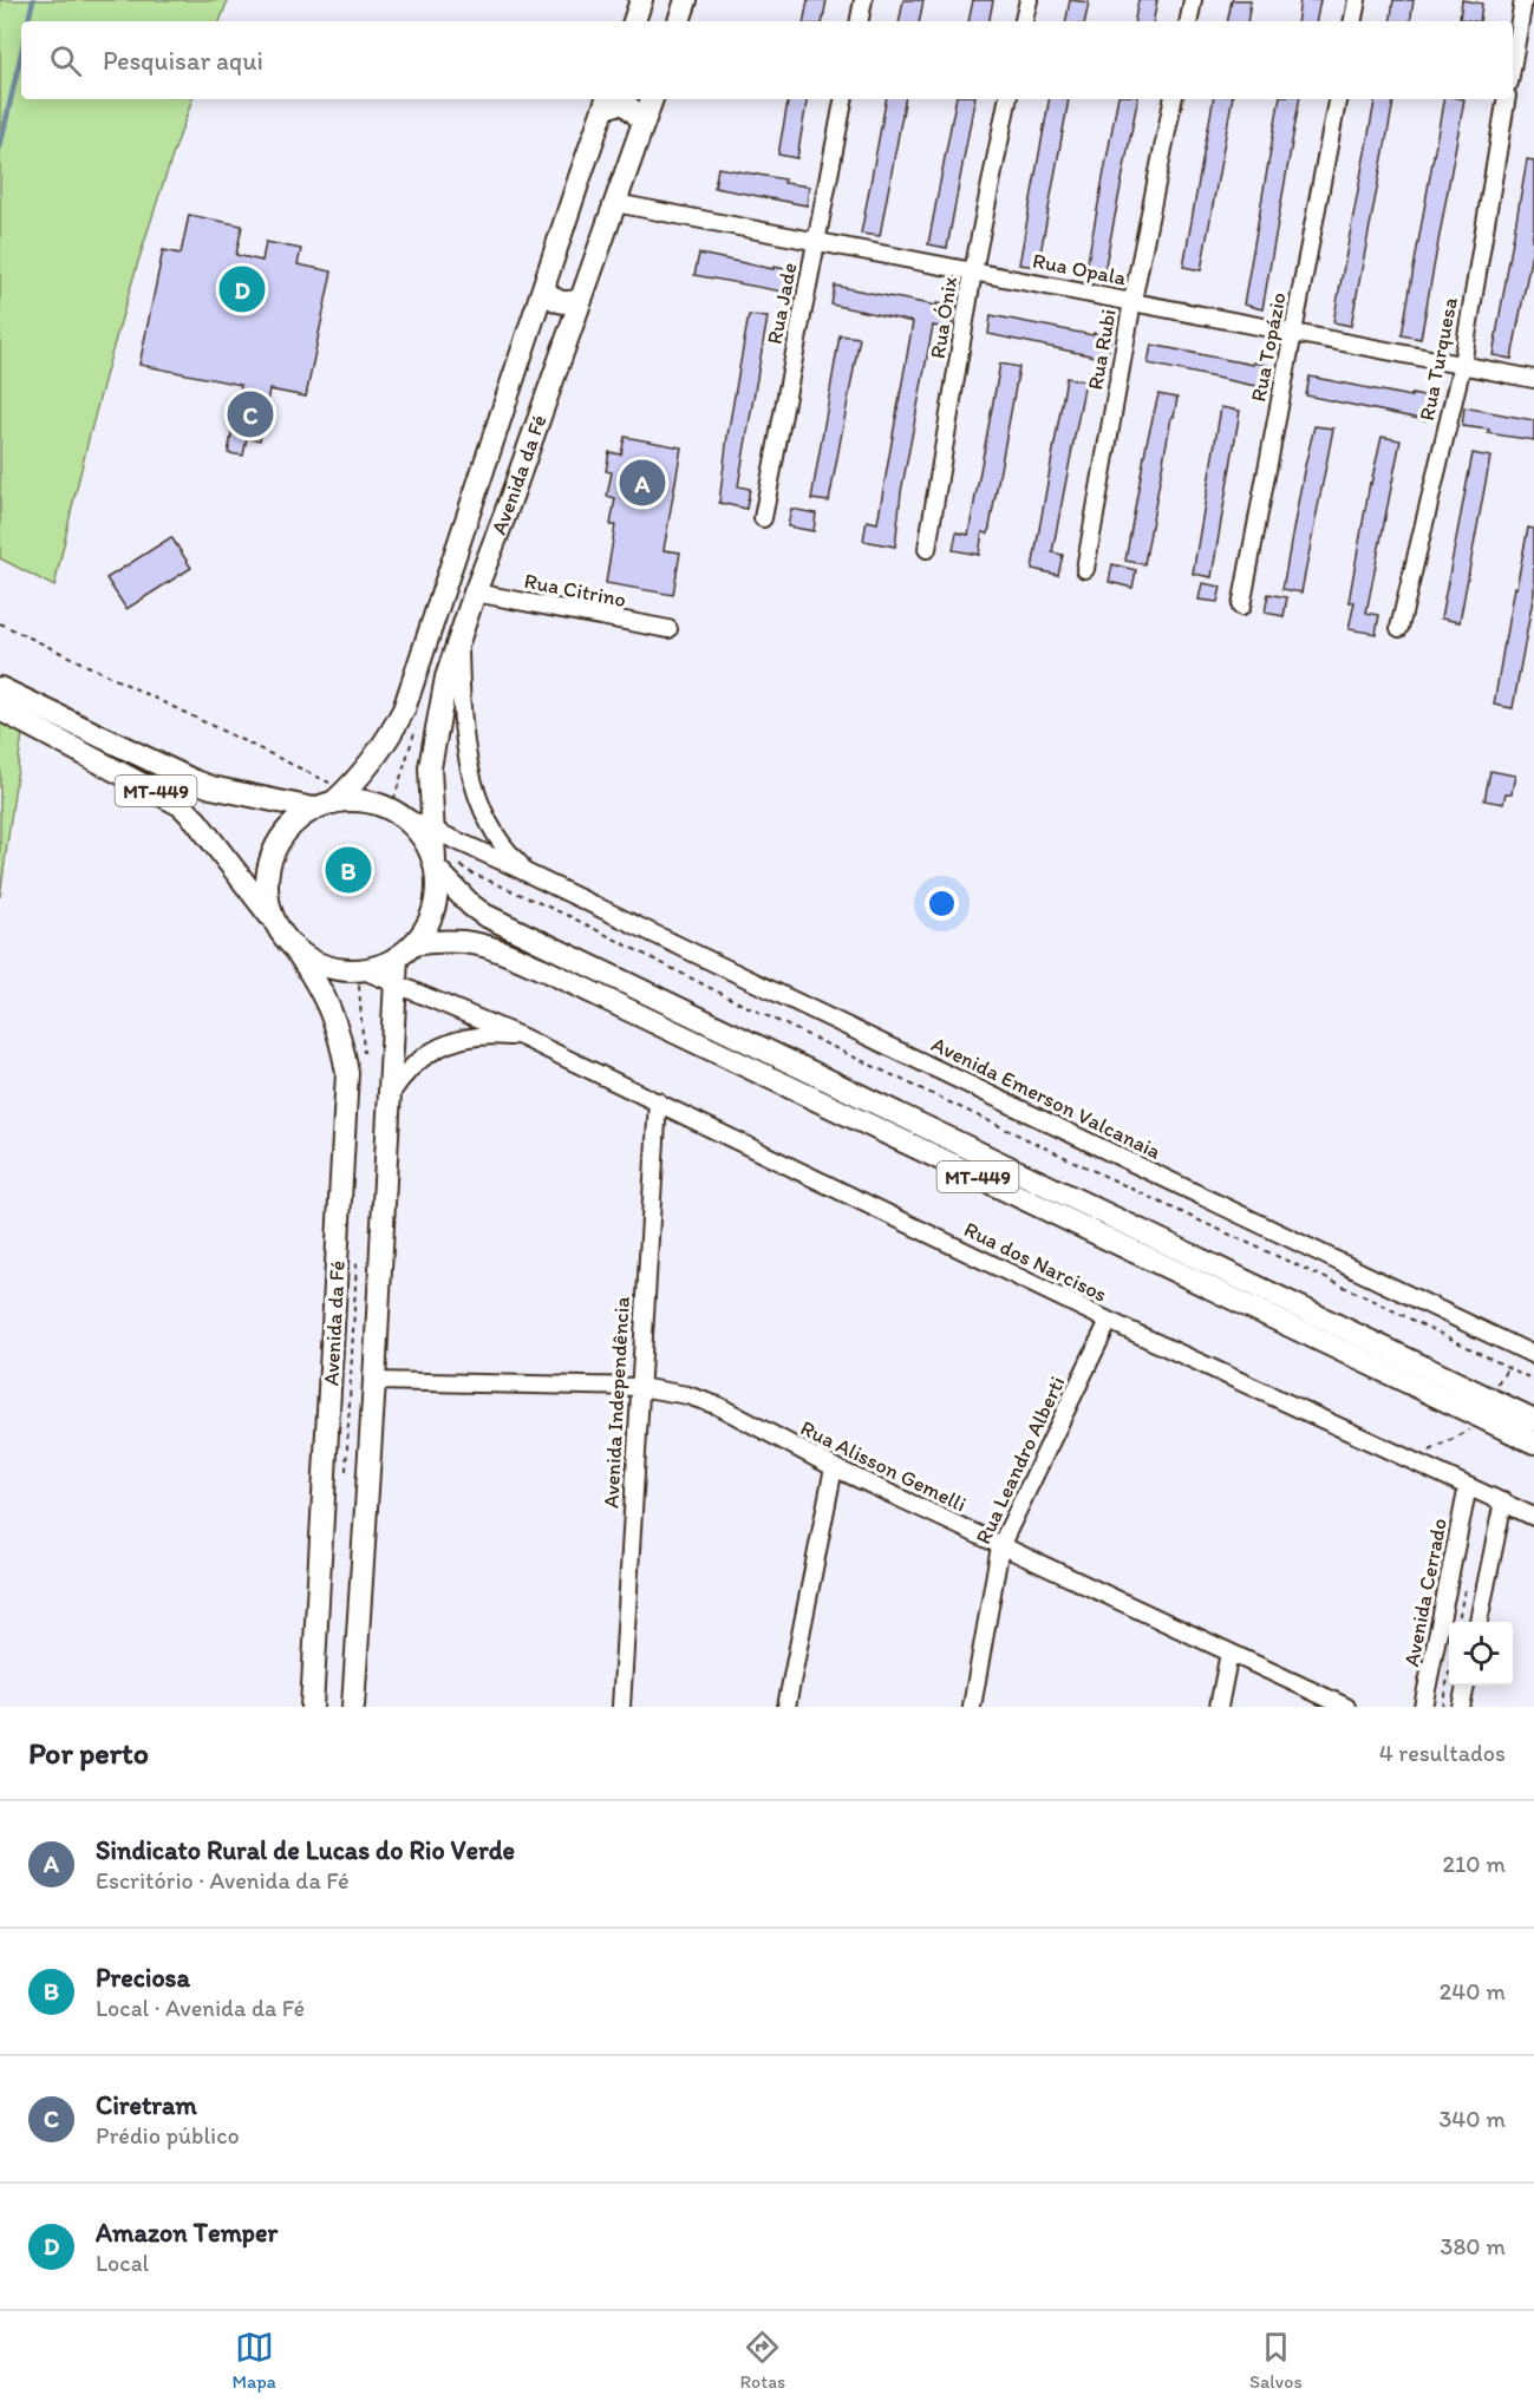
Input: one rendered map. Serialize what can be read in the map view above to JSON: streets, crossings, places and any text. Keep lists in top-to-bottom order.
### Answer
{
  "streets": {
    "main road": ["Avenida da Fé", "MT-449"],
    "street": [
      "Rua Opala",
      "Rua Jade",
      "Rua Ónix",
      "Rua Topázio",
      "Rua Rubi",
      "Rua Turquesa",
      "Rua Citrino",
      "Avenida Emerson Valcanaia",
      "Rua dos Narcisos",
      "Avenida Independência",
      "Rua Leandro Alberti",
      "Rua Alisson Gemelli",
      "Avenida Cerrado"
    ]
  },
  "crossings": [
    ["Rua Opala", "Rua Jade"],
    ["Rua Opala", "Rua Ónix"],
    ["Rua Opala", "Rua Topázio"],
    ["Rua Opala", "Rua Rubi"],
    ["Rua Opala", "Rua Turquesa"],
    ["Rua Opala", "Avenida da Fé"],
    ["Avenida da Fé", "Rua Citrino"],
    ["Avenida da Fé", "MT-449"],
    ["Avenida da Fé", "Rua dos Narcisos"],
    ["Avenida da Fé", "Rua Alisson Gemelli"],
    ["MT-449", "Rua dos Narcisos"],
    ["Rua dos Narcisos", "Avenida Independência"],
    ["Rua dos Narcisos", "Rua Leandro Alberti"],
    ["Rua dos Narcisos", "Avenida Cerrado"],
    ["Avenida Independência", "Rua Alisson Gemelli"],
    ["Rua Leandro Alberti", "Rua Alisson Gemelli"]
  ],
  "page": {
    "search": "Pesquisar aqui",
    "pins": [
      "D",
      "C",
      "A",
      "B"
    ],
    "heading": ["Por perto", "4 resultados"],
    "list": [
      {
        "mark": "A",
        "name": "Sindicato Rural de Lucas do Rio Verde",
        "note": "Escritório · Avenida da Fé",
        "value": "210 m"
      },
      {
        "mark": "B",
        "name": "Preciosa",
        "note": "Local · Avenida da Fé",
        "value": "240 m"
      },
      {
        "mark": "C",
        "name": "Ciretram",
        "note": "Prédio público",
        "value": "340 m"
      },
      {
        "mark": "D",
        "name": "Amazon Temper",
        "note": "Local",
        "value": "380 m"
      }
    ],
    "nav": ["Mapa", "Rotas", "Salvos"]
  }
}
